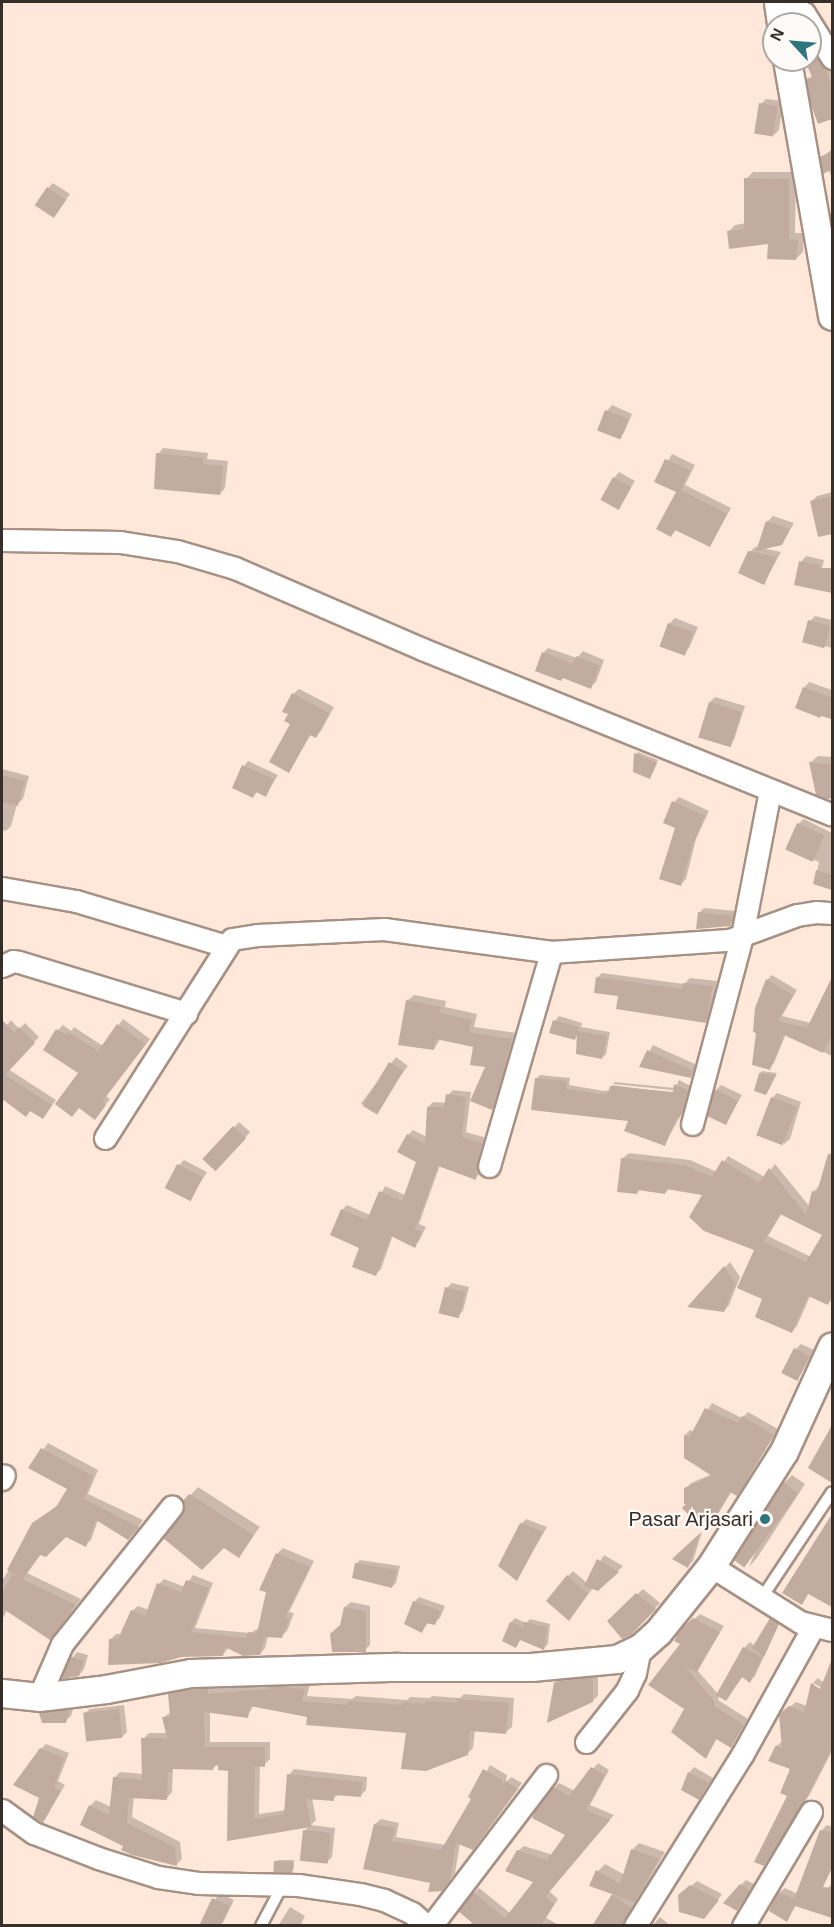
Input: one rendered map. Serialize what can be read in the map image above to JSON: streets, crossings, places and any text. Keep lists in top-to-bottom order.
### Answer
{
  "places": ["Pasar Arjasari"],
  "north": "top left"
}
